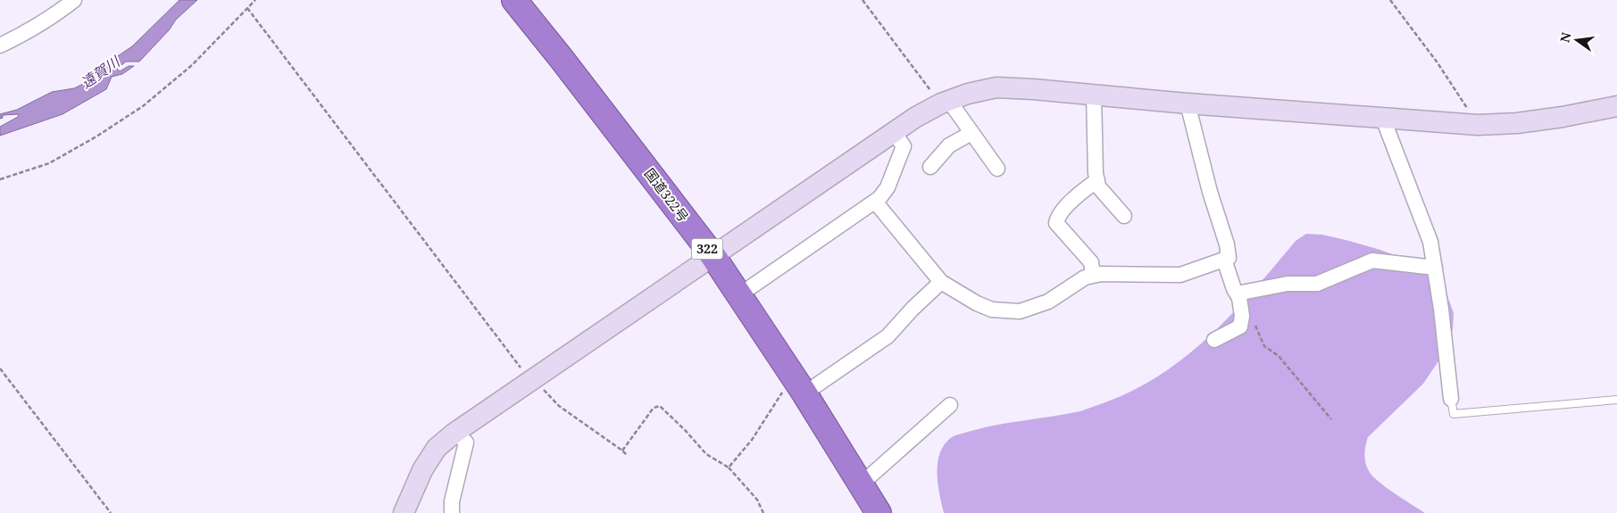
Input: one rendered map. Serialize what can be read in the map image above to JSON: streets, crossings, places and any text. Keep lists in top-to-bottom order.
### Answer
{
  "streets": {
    "highway": ["国道322号", "322"]
  },
  "water": ["遠賀川"],
  "north": "left"
}
